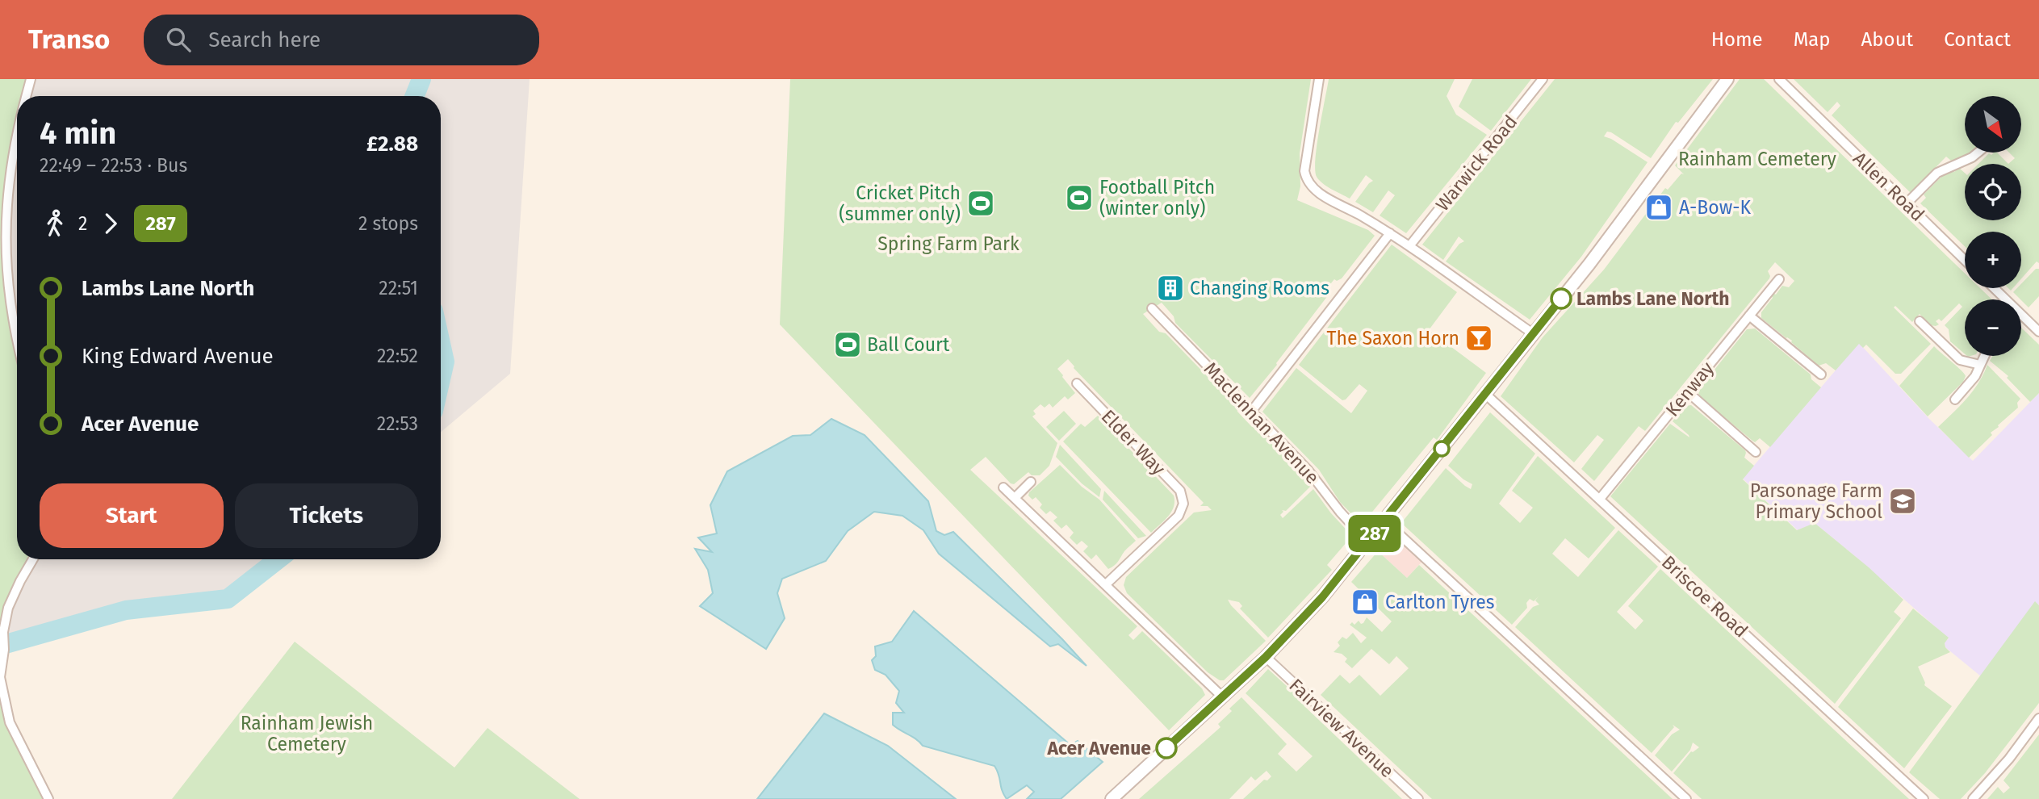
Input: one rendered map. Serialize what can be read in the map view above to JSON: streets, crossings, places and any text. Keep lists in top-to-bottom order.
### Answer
{
  "streets": {
    "street": [
      "Warwick Road",
      "Allen Road",
      "Kenway",
      "Maclennan Avenue",
      "Elder Way",
      "Briscoe Road",
      "Fairview Avenue"
    ]
  },
  "crossings": [
    ["Kenway", "Briscoe Road"]
  ],
  "parks": ["Rainham Cemetery", "Spring Farm Park", "Rainham Jewish Cemetery"],
  "places": {
    "sports": ["Football Pitch (winter only)", "Cricket Pitch (summer only)", "Ball Court"],
    "shop": ["A-Bow-K", "Carlton Tyres"],
    "building": ["Changing Rooms"],
    "other": ["Lambs Lane North", "Acer Avenue"],
    "bar": ["The Saxon Horn"],
    "school or university": ["Parsonage Farm Primary School"]
  },
  "lines": ["bus line 287"],
  "north": "bottom right",
  "page": {
    "header": "Transo",
    "search": "Search here",
    "nav": [
      "Home",
      "Map",
      "About",
      "Contact"
    ],
    "on_map": "287",
    "map_buttons": ["+", "−"],
    "heading": ["4 min", "22:49 – 22:53 · Bus", "£2.88"],
    "legs": ["2", "287", "2 stops"],
    "list": [
      {
        "name": "Lambs Lane North",
        "value": "22:51"
      },
      {
        "name": "King Edward Avenue",
        "value": "22:52"
      },
      {
        "name": "Acer Avenue",
        "value": "22:53"
      }
    ],
    "buttons": ["Start", "Tickets"]
  }
}
